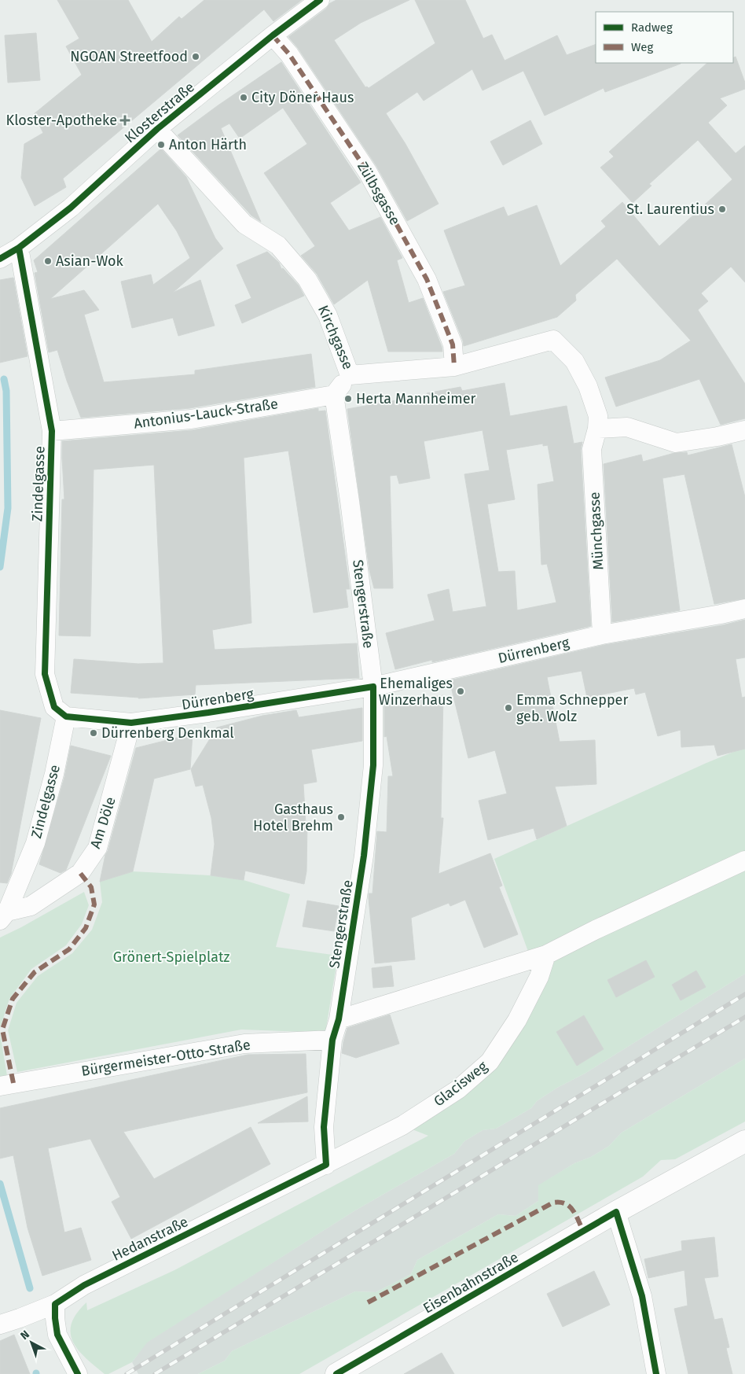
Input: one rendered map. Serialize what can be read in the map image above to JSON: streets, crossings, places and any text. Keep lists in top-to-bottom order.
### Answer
{
  "streets": {
    "street": [
      "Klosterstraße",
      "Zülbsgasse",
      "Kirchgasse",
      "Antonius-Lauck-Straße",
      "Zindelgasse",
      "Münchgasse",
      "Stengerstraße",
      "Dürrenberg",
      "Am Döle",
      "Bürgermeister-Otto-Straße",
      "Glacisweg",
      "Hedanstraße",
      "Eisenbahnstraße"
    ]
  },
  "crossings": [
    ["Klosterstraße", "Zülbsgasse"],
    ["Klosterstraße", "Kirchgasse"],
    ["Klosterstraße", "Zindelgasse"],
    ["Zülbsgasse", "Kirchgasse"],
    ["Kirchgasse", "Münchgasse"],
    ["Antonius-Lauck-Straße", "Zindelgasse"],
    ["Antonius-Lauck-Straße", "Stengerstraße"],
    ["Zindelgasse", "Dürrenberg"],
    ["Zindelgasse", "Am Döle"],
    ["Münchgasse", "Dürrenberg"],
    ["Stengerstraße", "Dürrenberg"],
    ["Stengerstraße", "Bürgermeister-Otto-Straße"],
    ["Stengerstraße", "Glacisweg"],
    ["Stengerstraße", "Hedanstraße"],
    ["Dürrenberg", "Am Döle"],
    ["Glacisweg", "Hedanstraße"]
  ],
  "parks": ["Grönert-Spielplatz"],
  "places": {
    "other": [
      "NGOAN Streetfood",
      "City Döner Haus",
      "Anton Härth",
      "St. Laurentius",
      "Asian-Wok",
      "Herta Mannheimer",
      "Ehemaliges Winzerhaus",
      "Emma Schnepper geb. Wolz",
      "Dürrenberg Denkmal",
      "Gasthaus Hotel Brehm"
    ],
    "health": ["Kloster-Apotheke"]
  },
  "legend": ["Radweg", "Weg"],
  "north": "top left"
}
